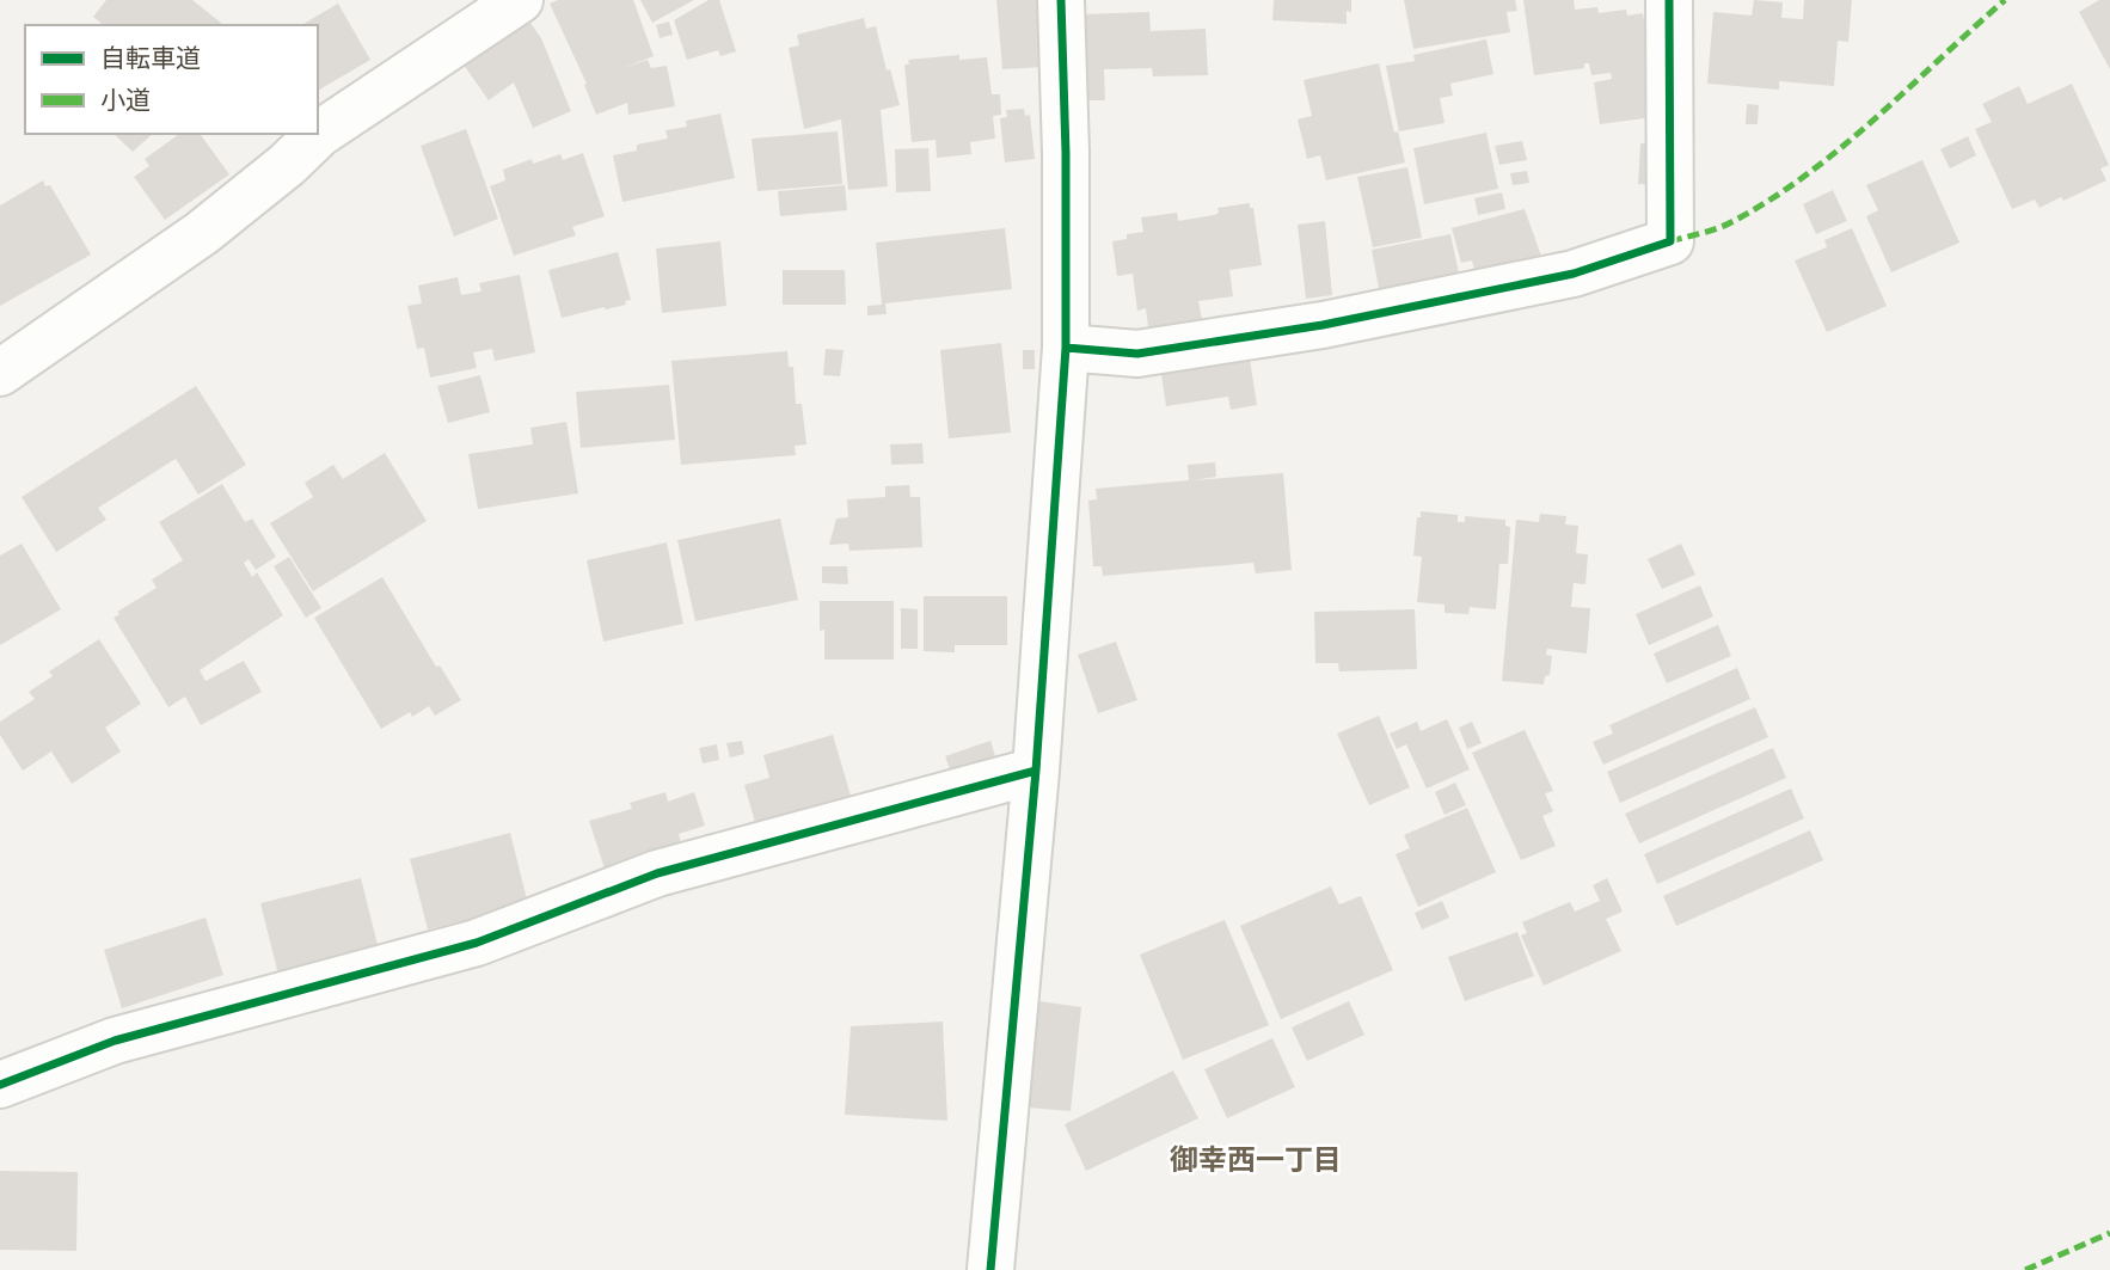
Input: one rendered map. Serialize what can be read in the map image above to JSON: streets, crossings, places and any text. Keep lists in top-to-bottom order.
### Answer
{
  "districts": ["御幸西一丁目"],
  "legend": ["自転車道", "小道"]
}
